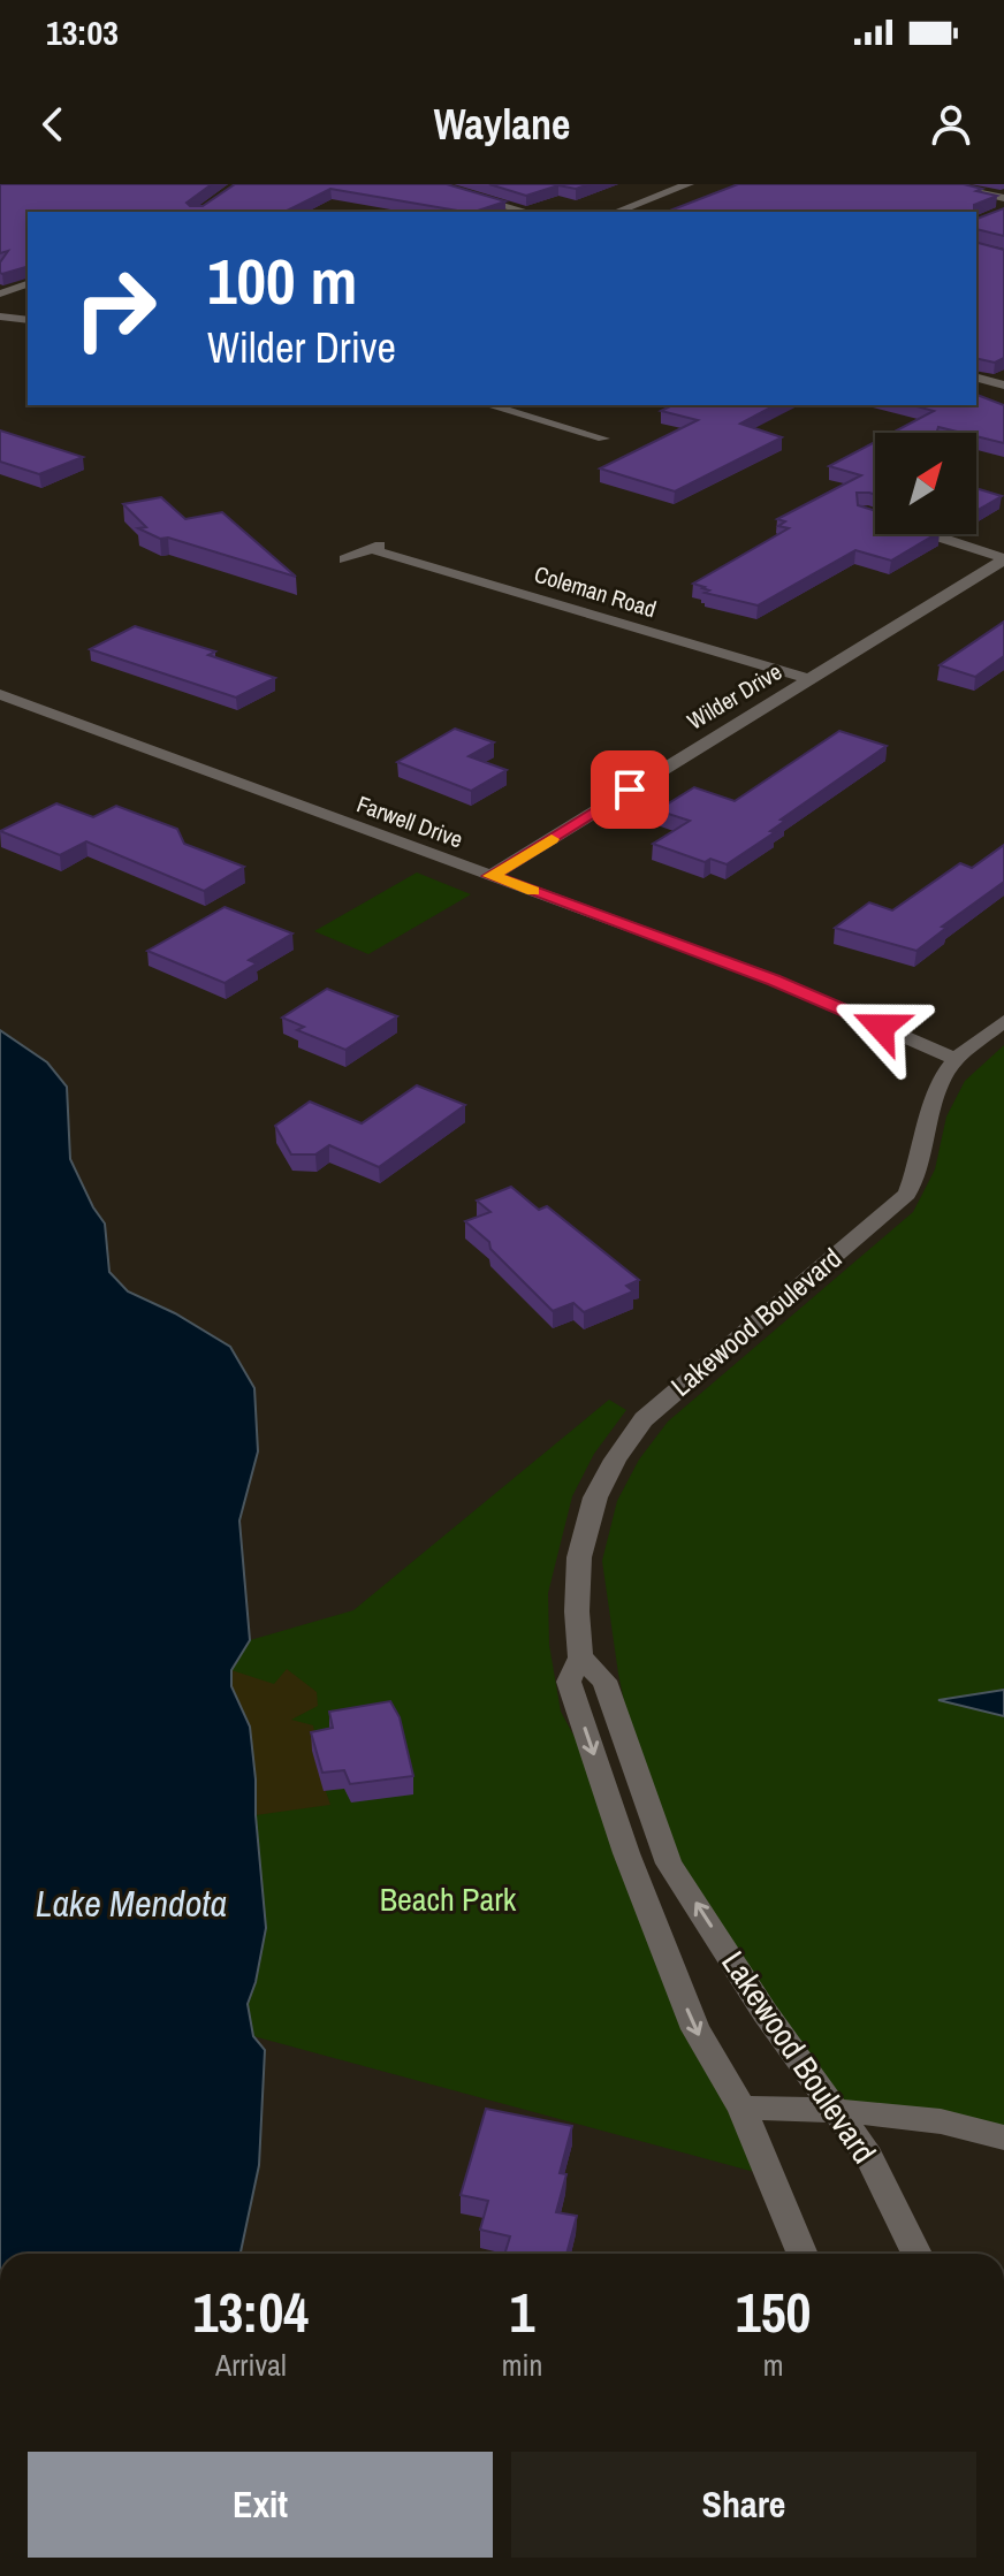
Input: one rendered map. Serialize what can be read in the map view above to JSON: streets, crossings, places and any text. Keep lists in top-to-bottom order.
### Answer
{
  "streets": {
    "street": [
      "Coleman Road",
      "Wilder Drive",
      "Farwell Drive",
      "Lakewood Boulevard"
    ]
  },
  "crossings": [
    ["Coleman Road", "Wilder Drive"],
    ["Wilder Drive", "Farwell Drive"],
    ["Farwell Drive", "Lakewood Boulevard"]
  ],
  "water": ["Lake Mendota"],
  "parks": ["Beach Park"],
  "north": "top right",
  "page": {
    "status": "13:03",
    "header": "Waylane",
    "turn": ["100 m", "Wilder Drive"],
    "eta": [
      "13:04",
      "Arrival",
      "1",
      "min",
      "150",
      "m"
    ],
    "buttons": ["Exit", "Share"]
  }
}
